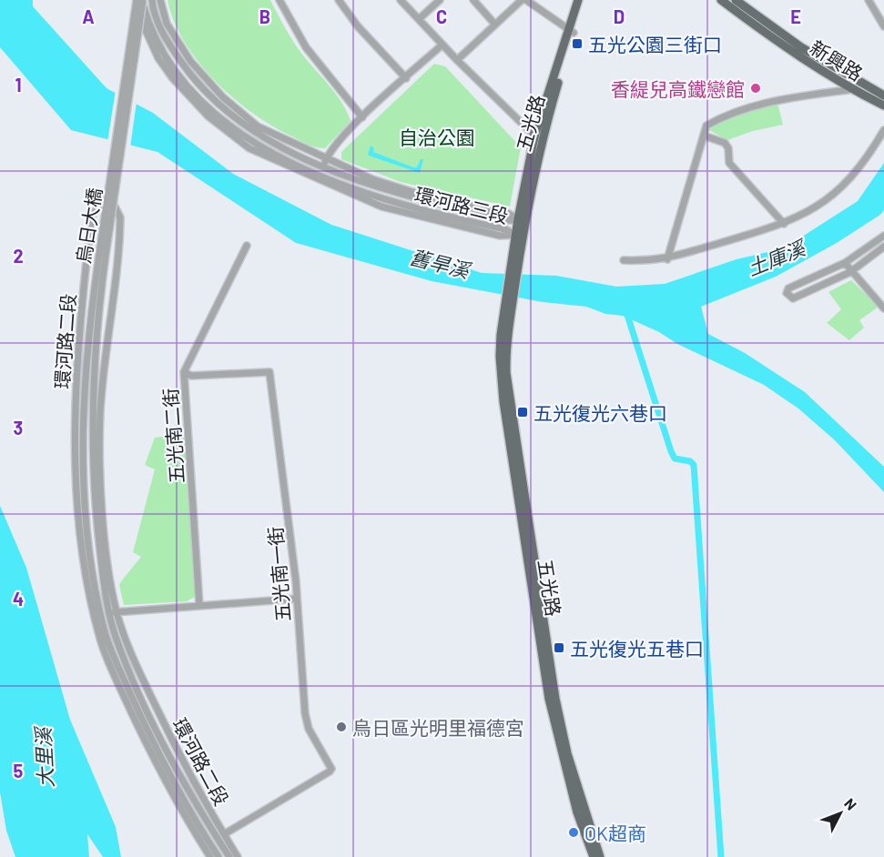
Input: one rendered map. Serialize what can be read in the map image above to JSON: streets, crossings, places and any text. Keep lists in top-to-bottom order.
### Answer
{
  "streets": {
    "main road": ["新興路", "五光路"],
    "street": [
      "環河路三段",
      "烏日大橋",
      "環河路二段",
      "五光南二街",
      "五光南一街"
    ]
  },
  "crossings": [
    ["五光路", "環河路三段"],
    ["環河路三段", "烏日大橋"],
    ["烏日大橋", "環河路二段"],
    ["環河路二段", "五光南一街"],
    ["五光南二街", "五光南一街"]
  ],
  "water": ["土庫溪", "舊旱溪", "大里溪"],
  "parks": ["自治公園"],
  "places": {
    "transit": ["五光公園三街口", "五光復光六巷口", "五光復光五巷口"],
    "other": ["香緹兒高鐵戀館", "烏日區光明里福德宮", "OK超商"]
  },
  "north": "top right",
  "grid": {
    "columns": [
      "A",
      "B",
      "C",
      "D",
      "E"
    ],
    "rows": [
      "1",
      "2",
      "3",
      "4",
      "5"
    ]
  }
}
